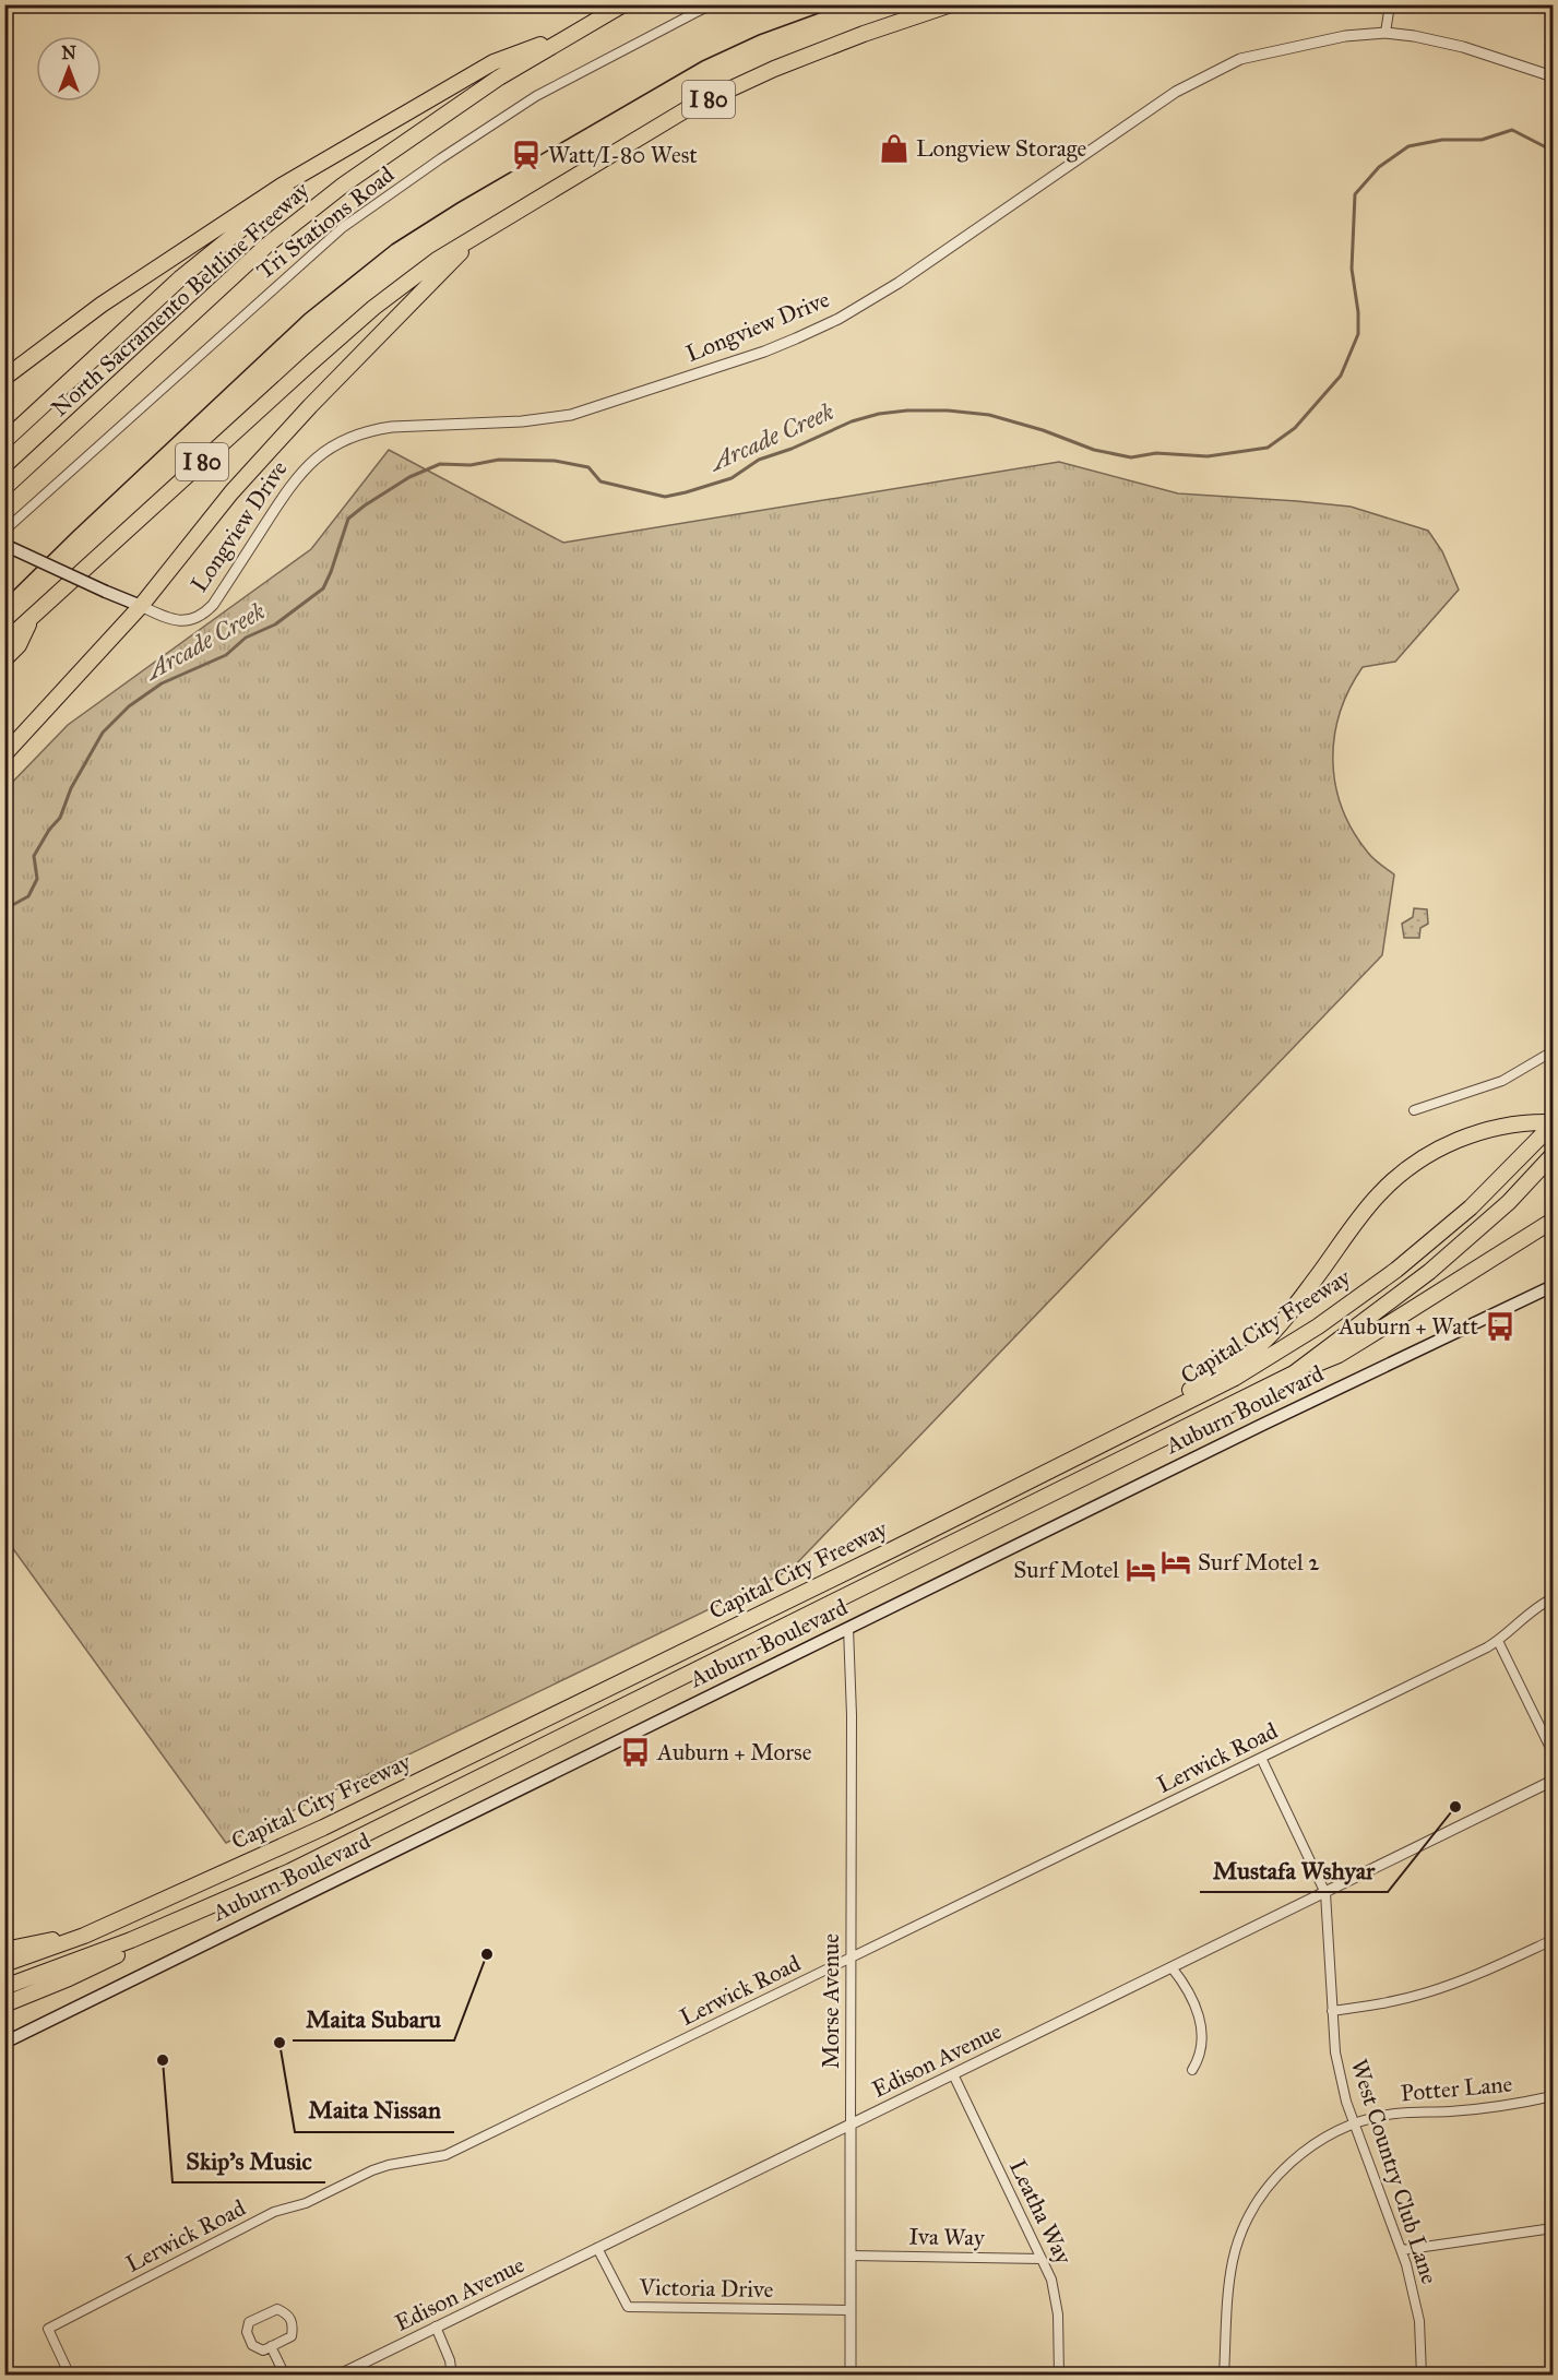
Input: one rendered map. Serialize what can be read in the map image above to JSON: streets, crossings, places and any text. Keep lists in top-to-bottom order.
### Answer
{
  "streets": {
    "highway": ["I 80", "North Sacramento Beltline Freeway", "Capital City Freeway"],
    "main road": ["Longview Drive", "Auburn Boulevard"],
    "street": [
      "Tri Stations Road",
      "Lerwick Road",
      "Morse Avenue",
      "Edison Avenue",
      "Potter Lane",
      "West Country Club Lane",
      "Leatha Way",
      "Iva Way",
      "Victoria Drive"
    ]
  },
  "crossings": [
    ["Auburn Boulevard", "Morse Avenue"],
    ["Lerwick Road", "Morse Avenue"],
    ["Lerwick Road", "West Country Club Lane"],
    ["Morse Avenue", "Edison Avenue"],
    ["Morse Avenue", "Iva Way"],
    ["Morse Avenue", "Victoria Drive"],
    ["Edison Avenue", "West Country Club Lane"],
    ["Edison Avenue", "Leatha Way"],
    ["Edison Avenue", "Victoria Drive"],
    ["Potter Lane", "West Country Club Lane"],
    ["Leatha Way", "Iva Way"]
  ],
  "water": ["Arcade Creek"],
  "places": {
    "shop": ["Longview Storage"],
    "station": ["Watt/I-80 West"],
    "bus stop": ["Auburn + Watt", "Auburn + Morse"],
    "hotel": ["Surf Motel 2", "Surf Motel"],
    "other": [
      "Mustafa Wshyar",
      "Maita Subaru",
      "Maita Nissan",
      "Skip's Music"
    ]
  },
  "north": "top"
}
